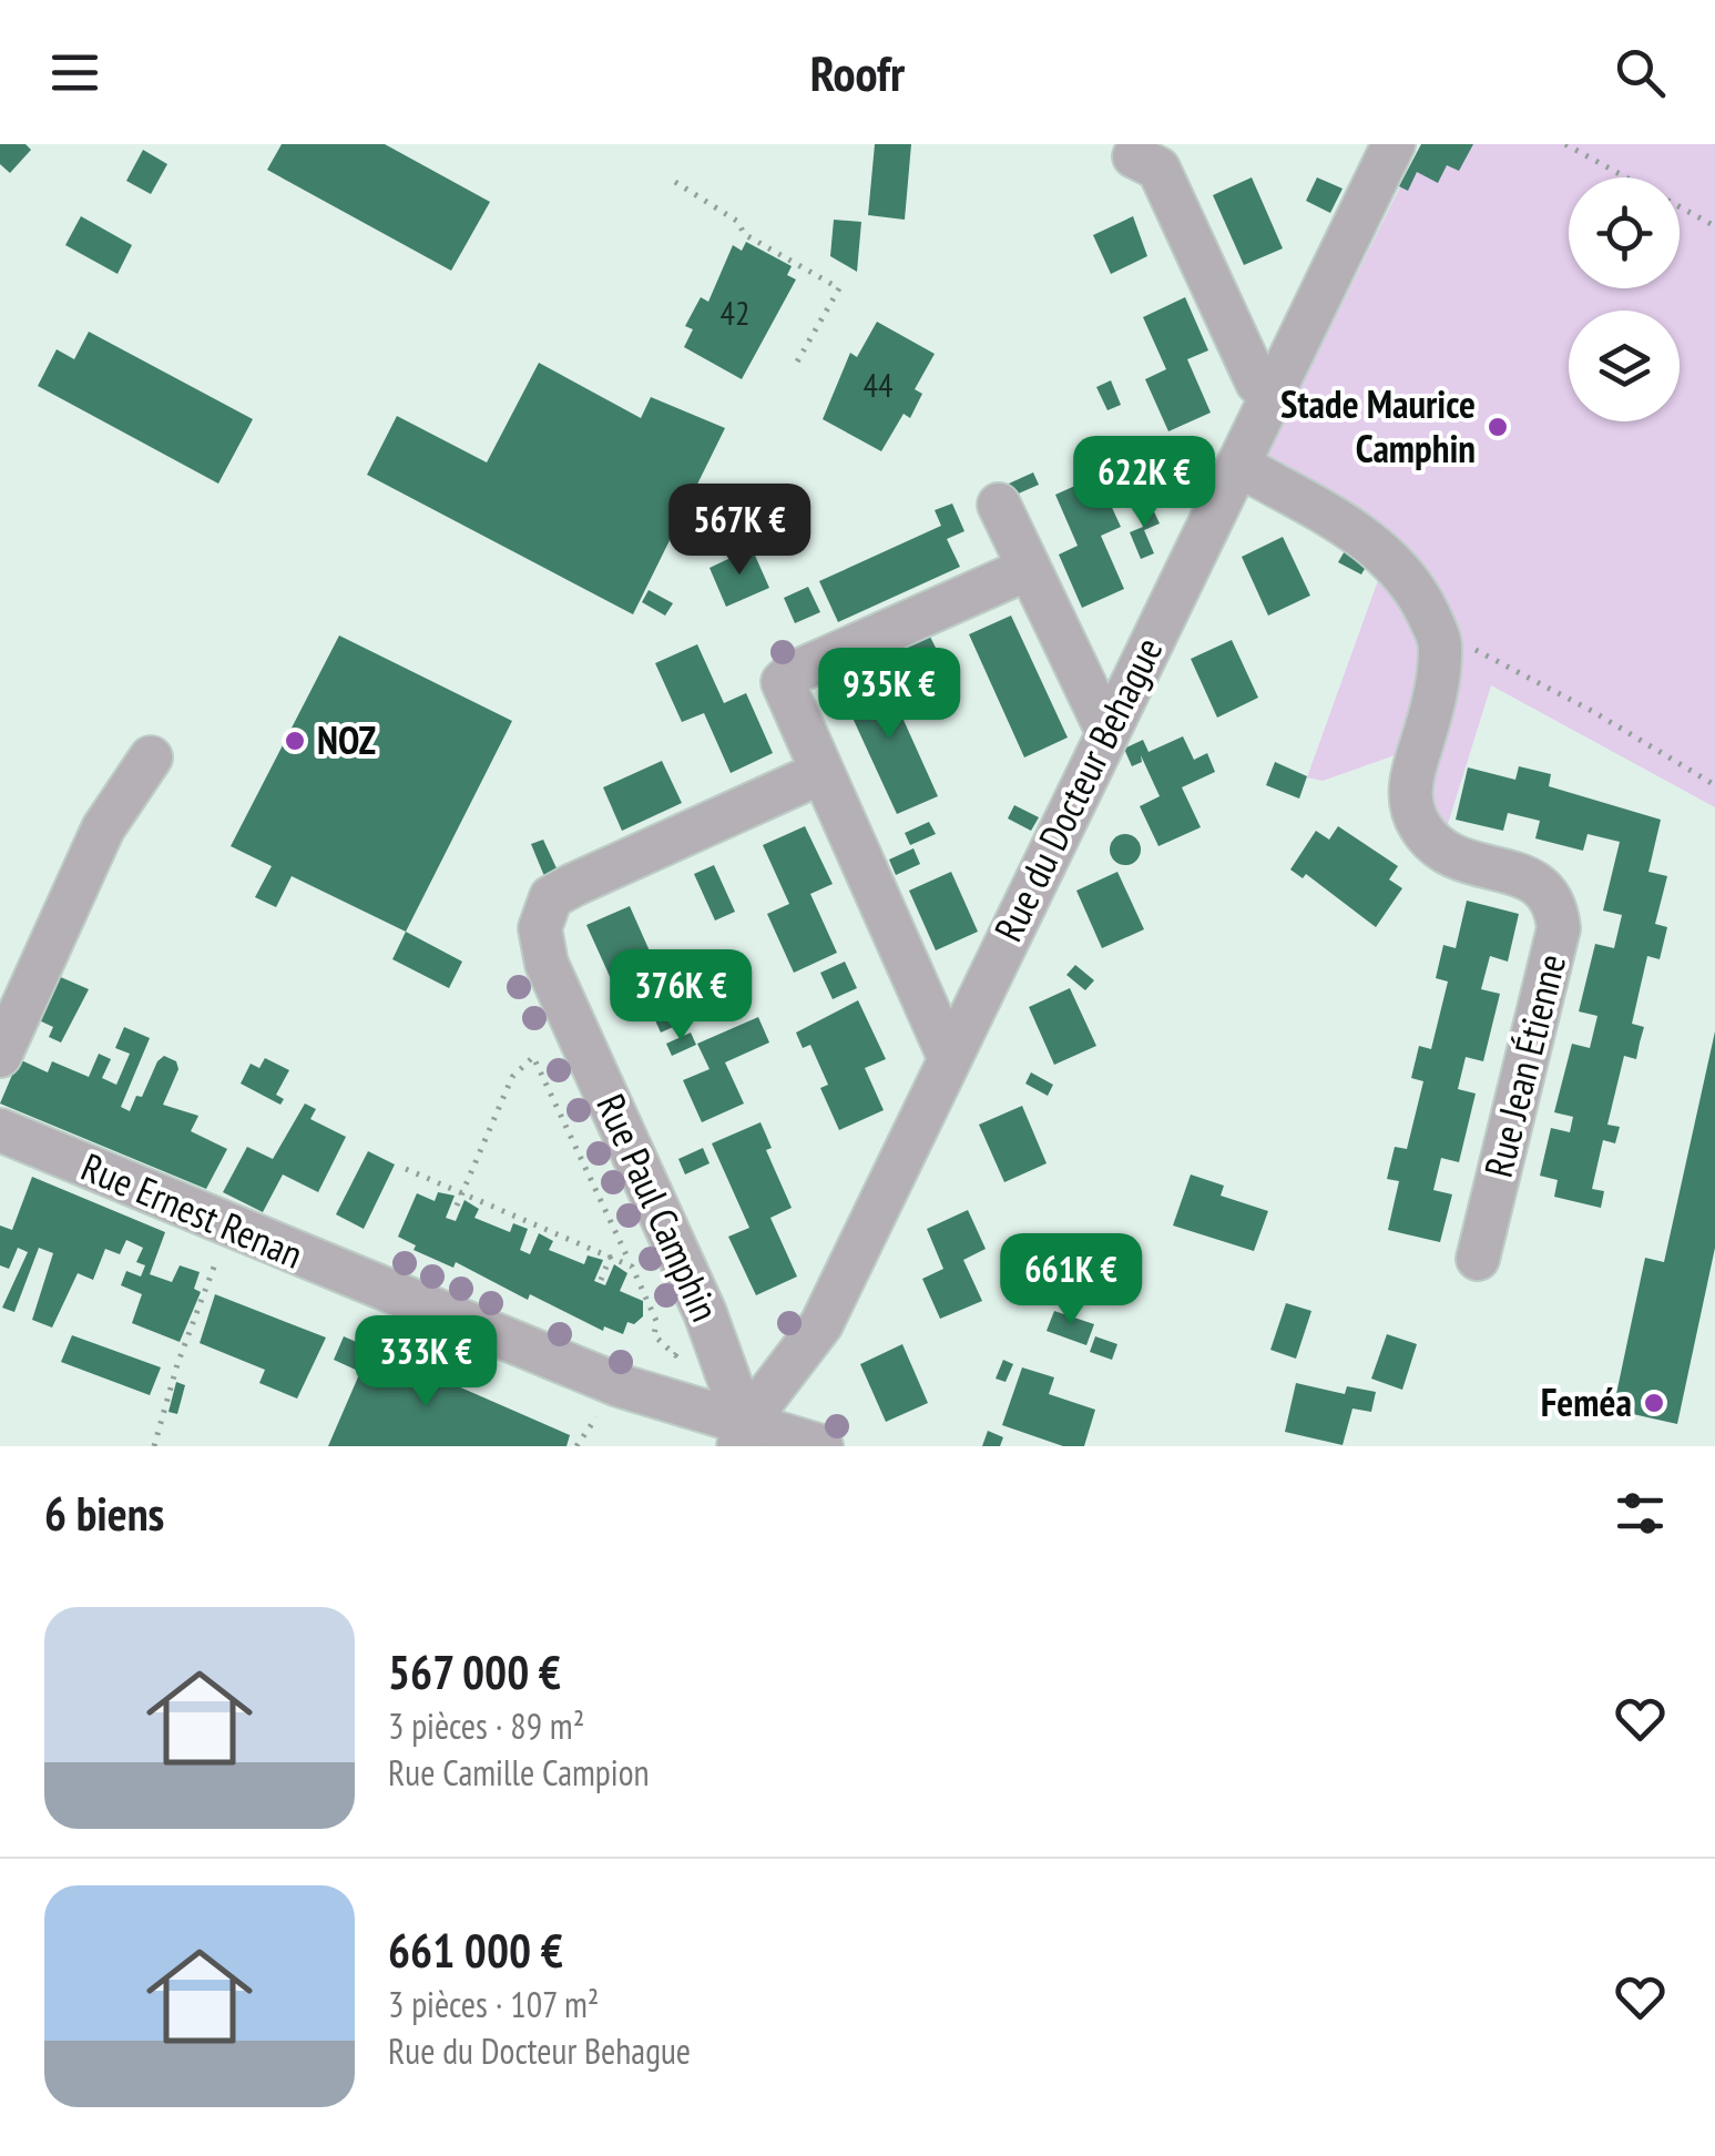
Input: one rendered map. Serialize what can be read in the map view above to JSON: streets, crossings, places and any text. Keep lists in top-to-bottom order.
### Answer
{
  "streets": {
    "street": [
      "Rue du Docteur Behague",
      "Rue Jean Étienne",
      "Rue Paul Camphin",
      "Rue Ernest Renan"
    ]
  },
  "crossings": [
    ["Rue du Docteur Behague", "Rue Paul Camphin"],
    ["Rue du Docteur Behague", "Rue Ernest Renan"],
    ["Rue Paul Camphin", "Rue Ernest Renan"]
  ],
  "places": ["Stade Maurice Camphin", "NOZ", "Feméa"],
  "house_numbers": ["42", "44"],
  "page": {
    "header": "Roofr",
    "price": [
      "622K €",
      "567K €",
      "935K €",
      "376K €",
      "661K €",
      "333K €"
    ],
    "heading": "6 biens",
    "list": [
      {
        "name": "567 000 €",
        "note": "3 pièces · 89 m² · Rue Camille Campion"
      },
      {
        "name": "661 000 €",
        "note": "3 pièces · 107 m² · Rue du Docteur Behague"
      }
    ]
  }
}
